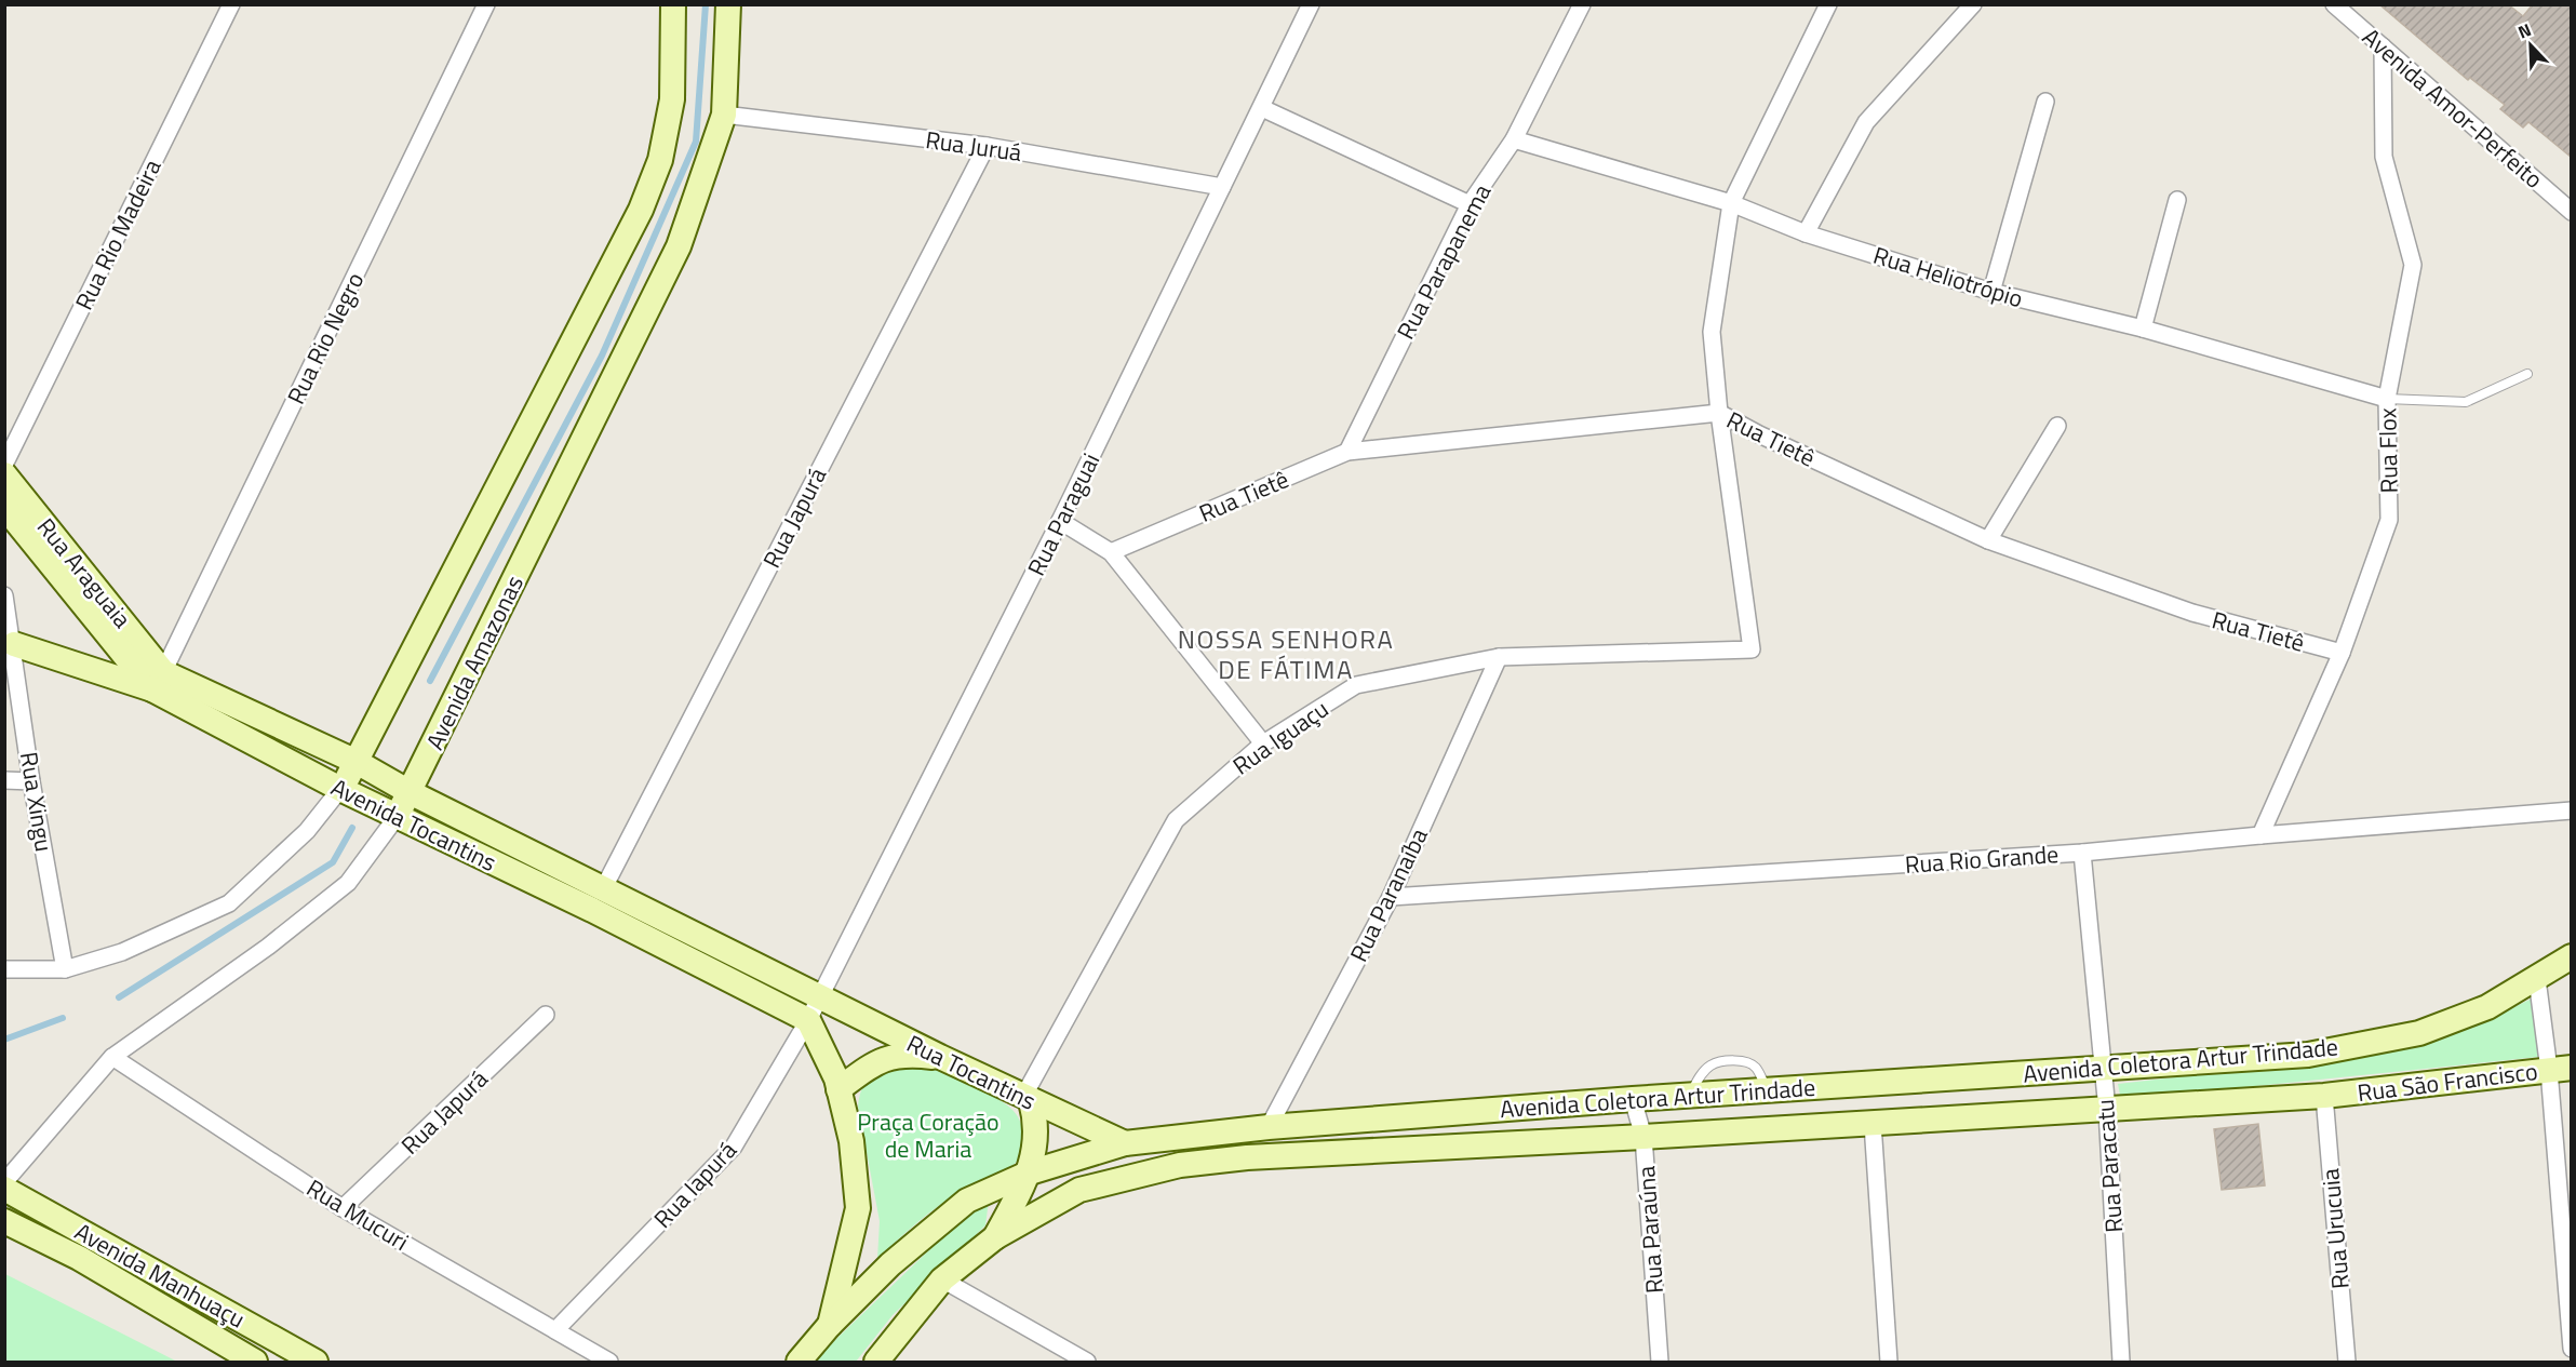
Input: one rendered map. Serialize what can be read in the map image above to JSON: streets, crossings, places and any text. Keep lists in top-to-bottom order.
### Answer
{
  "streets": {
    "street": [
      "Avenida Amor-Perfeito",
      "Rua Juruá",
      "Rua Rio Madeira",
      "Rua Parapanema",
      "Rua Heliotrópio",
      "Rua Rio Negro",
      "Rua Tietê",
      "Rua Flox",
      "Rua Paraguai",
      "Rua Japurá",
      "Rua Araguaia",
      "Avenida Amazonas",
      "Rua Iguaçu",
      "Rua Xingu",
      "Avenida Tocantins",
      "Rua Rio Grande",
      "Rua Paranaíba",
      "Avenida Coletora Artur Trindade",
      "Rua Tocantins",
      "Rua São Francisco",
      "Rua Paracatu",
      "Rua Iapurá",
      "Rua Mucuri",
      "Rua Urucuia",
      "Rua Paraúna",
      "Avenida Manhuaçu"
    ]
  },
  "crossings": [
    ["Avenida Amor-Perfeito", "Rua Flox"],
    ["Rua Juruá", "Rua Paraguai"],
    ["Rua Juruá", "Rua Japurá"],
    ["Rua Juruá", "Avenida Amazonas"],
    ["Rua Parapanema", "Rua Heliotrópio"],
    ["Rua Parapanema", "Rua Tietê"],
    ["Rua Heliotrópio", "Rua Flox"],
    ["Rua Rio Negro", "Rua Araguaia"],
    ["Rua Rio Negro", "Avenida Tocantins"],
    ["Rua Tietê", "Rua Flox"],
    ["Rua Tietê", "Rua Iguaçu"],
    ["Rua Flox", "Rua Rio Grande"],
    ["Rua Paraguai", "Avenida Tocantins"],
    ["Rua Paraguai", "Rua Tocantins"],
    ["Rua Paraguai", "Rua Iapurá"],
    ["Rua Japurá", "Avenida Tocantins"],
    ["Rua Japurá", "Rua Mucuri"],
    ["Rua Araguaia", "Avenida Tocantins"],
    ["Avenida Amazonas", "Avenida Tocantins"],
    ["Avenida Amazonas", "Rua Mucuri"],
    ["Rua Iguaçu", "Rua Paranaíba"],
    ["Rua Iguaçu", "Rua Tocantins"],
    ["Rua Xingu", "Avenida Tocantins"],
    ["Avenida Tocantins", "Rua Tocantins"],
    ["Avenida Tocantins", "Rua Iapurá"],
    ["Rua Rio Grande", "Rua Paranaíba"],
    ["Rua Rio Grande", "Rua Paracatu"],
    ["Rua Paranaíba", "Avenida Coletora Artur Trindade"],
    ["Avenida Coletora Artur Trindade", "Rua Tocantins"],
    ["Avenida Coletora Artur Trindade", "Rua São Francisco"],
    ["Avenida Coletora Artur Trindade", "Rua Paracatu"],
    ["Avenida Coletora Artur Trindade", "Rua Urucuia"],
    ["Avenida Coletora Artur Trindade", "Rua Paraúna"],
    ["Rua São Francisco", "Rua Urucuia"],
    ["Rua Iapurá", "Rua Mucuri"]
  ],
  "districts": ["NOSSA SENHORA DE FÁTIMA"],
  "parks": ["Praça Coração de Maria"],
  "north": "top left"
}
